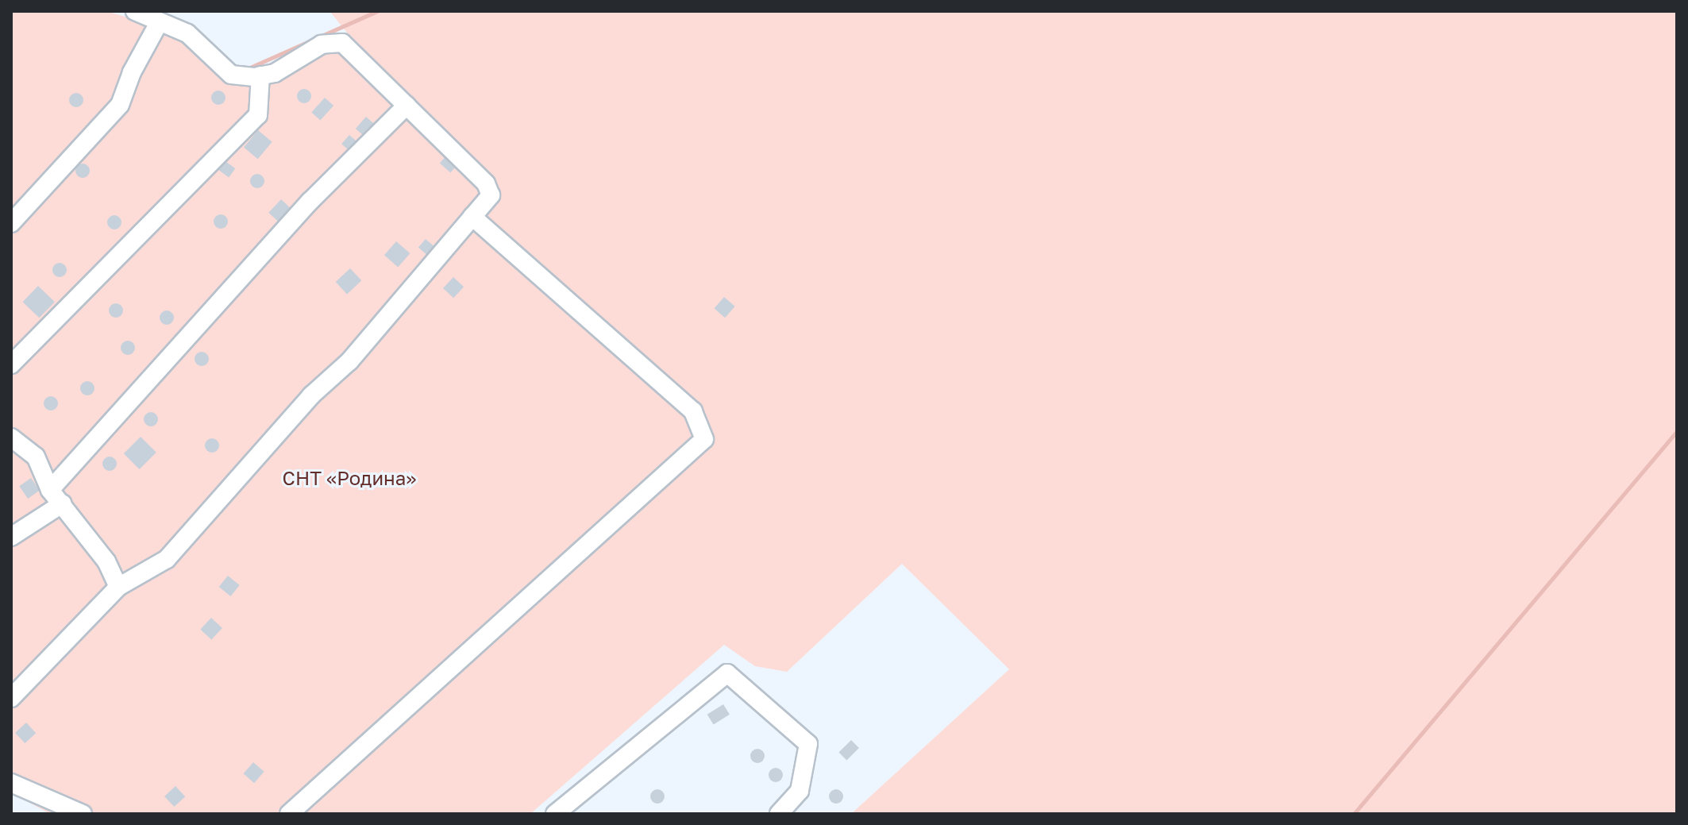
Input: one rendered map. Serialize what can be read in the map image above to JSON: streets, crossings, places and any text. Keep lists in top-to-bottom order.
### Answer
{
  "parks": ["СНТ «Родина»"]
}
